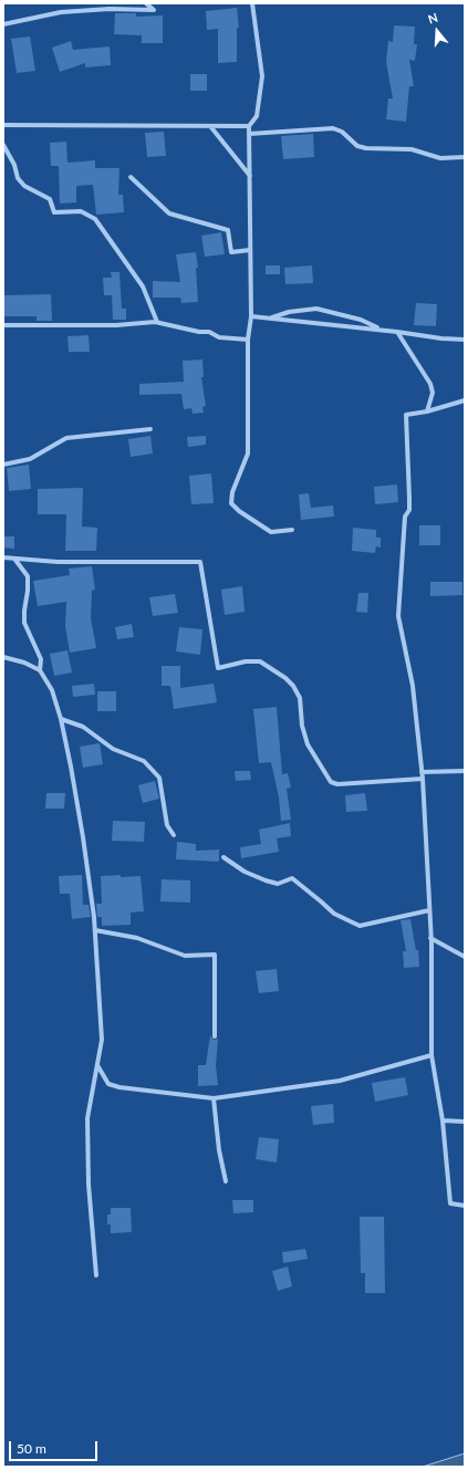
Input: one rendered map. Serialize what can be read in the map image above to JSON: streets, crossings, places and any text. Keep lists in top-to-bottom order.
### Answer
{
  "scale_bar": "50 m",
  "north": "top"
}
